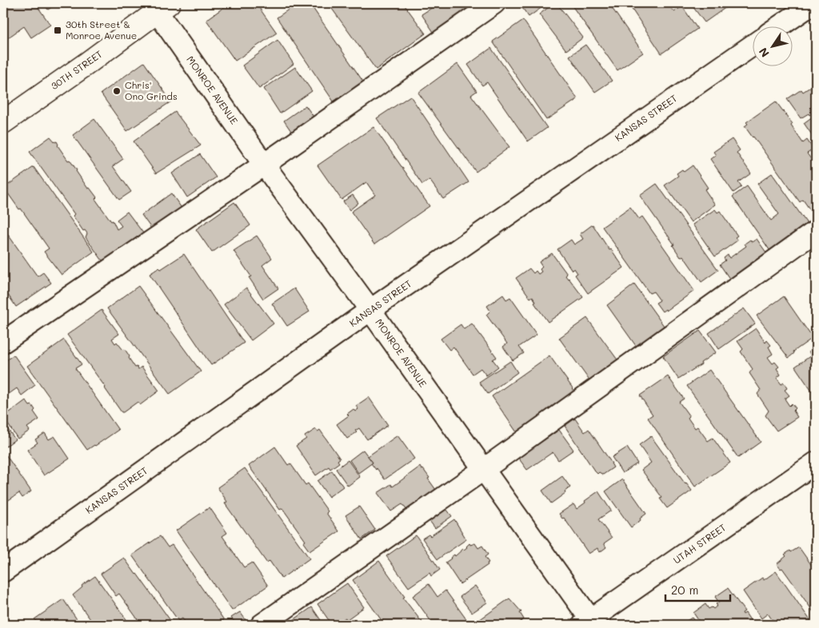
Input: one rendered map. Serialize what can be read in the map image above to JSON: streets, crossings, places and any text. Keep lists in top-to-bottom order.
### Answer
{
  "streets": {
    "main road": ["30TH STREET"],
    "street": ["MONROE AVENUE", "KANSAS STREET", "UTAH STREET"]
  },
  "crossings": [
    ["30TH STREET", "MONROE AVENUE"],
    ["MONROE AVENUE", "KANSAS STREET"],
    ["MONROE AVENUE", "UTAH STREET"]
  ],
  "places": {
    "transit": ["30th Street & Monroe Avenue"],
    "other": ["Chris' Ono Grinds"]
  },
  "scale_bar": "20 m",
  "north": "bottom left"
}
